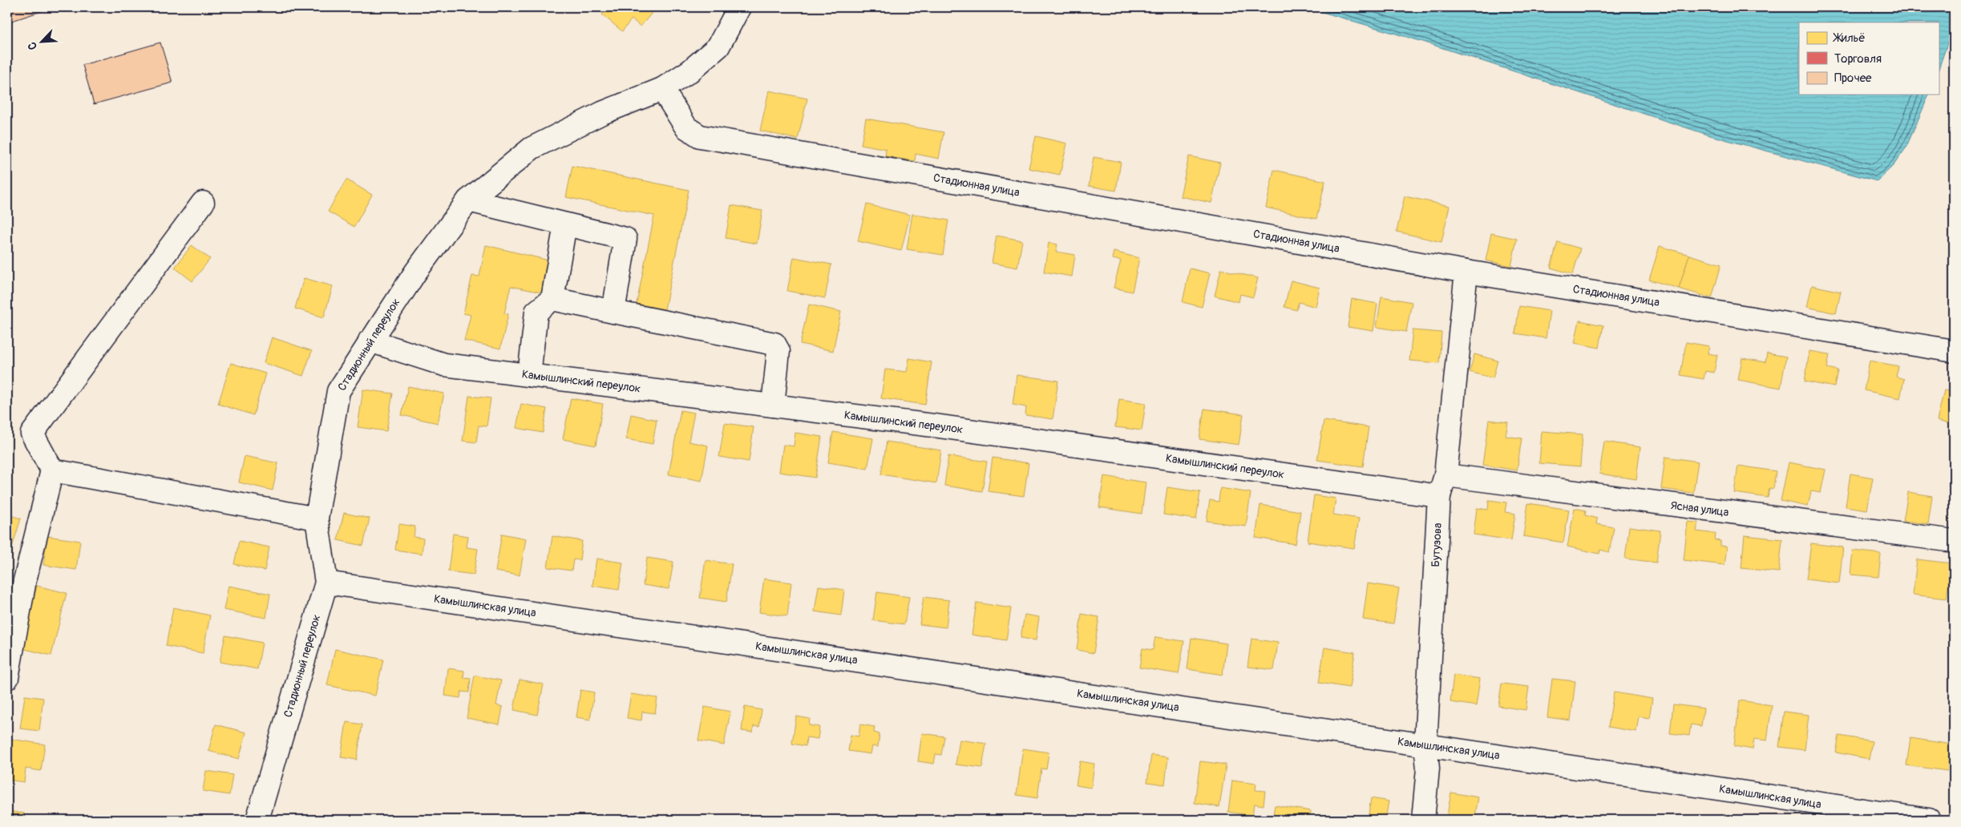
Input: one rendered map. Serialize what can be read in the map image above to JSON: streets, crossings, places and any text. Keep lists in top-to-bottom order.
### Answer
{
  "streets": {
    "street": [
      "Стадионная улица",
      "Стадионный переулок",
      "Камышлинский переулок",
      "Ясная улица",
      "Бутузова",
      "Камышлинская улица"
    ]
  },
  "crossings": [
    ["Стадионная улица", "Стадионный переулок"],
    ["Стадионная улица", "Бутузова"],
    ["Стадионный переулок", "Камышлинский переулок"],
    ["Стадионный переулок", "Камышлинская улица"],
    ["Камышлинский переулок", "Бутузова"],
    ["Ясная улица", "Бутузова"],
    ["Бутузова", "Камышлинская улица"]
  ],
  "legend": ["Жильё", "Торговля", "Прочее"],
  "north": "bottom left"
}
